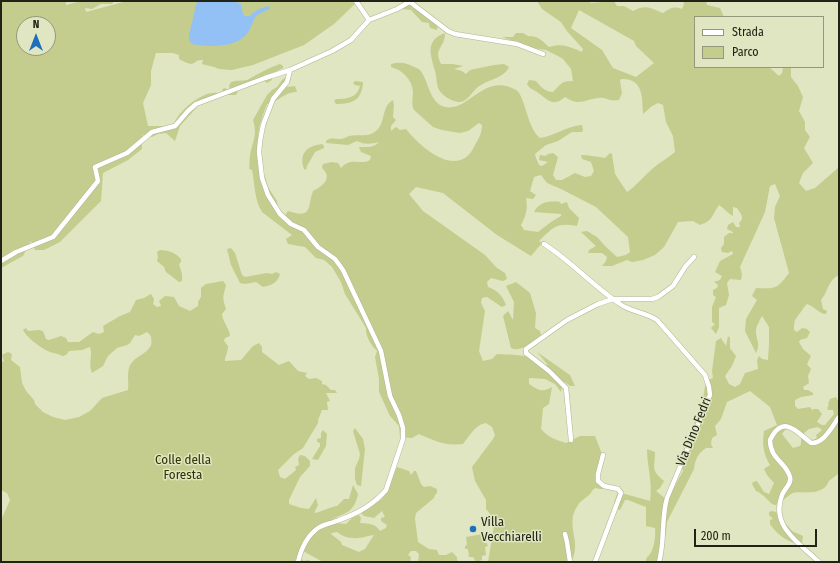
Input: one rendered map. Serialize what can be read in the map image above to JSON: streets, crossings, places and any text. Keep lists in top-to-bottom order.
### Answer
{
  "streets": {
    "street": ["Via Dino Fedri"]
  },
  "parks": ["Colle della Foresta"],
  "places": ["Villa Vecchiarelli"],
  "legend": ["Strada", "Parco"],
  "scale_bar": "200 m",
  "north": "top"
}
